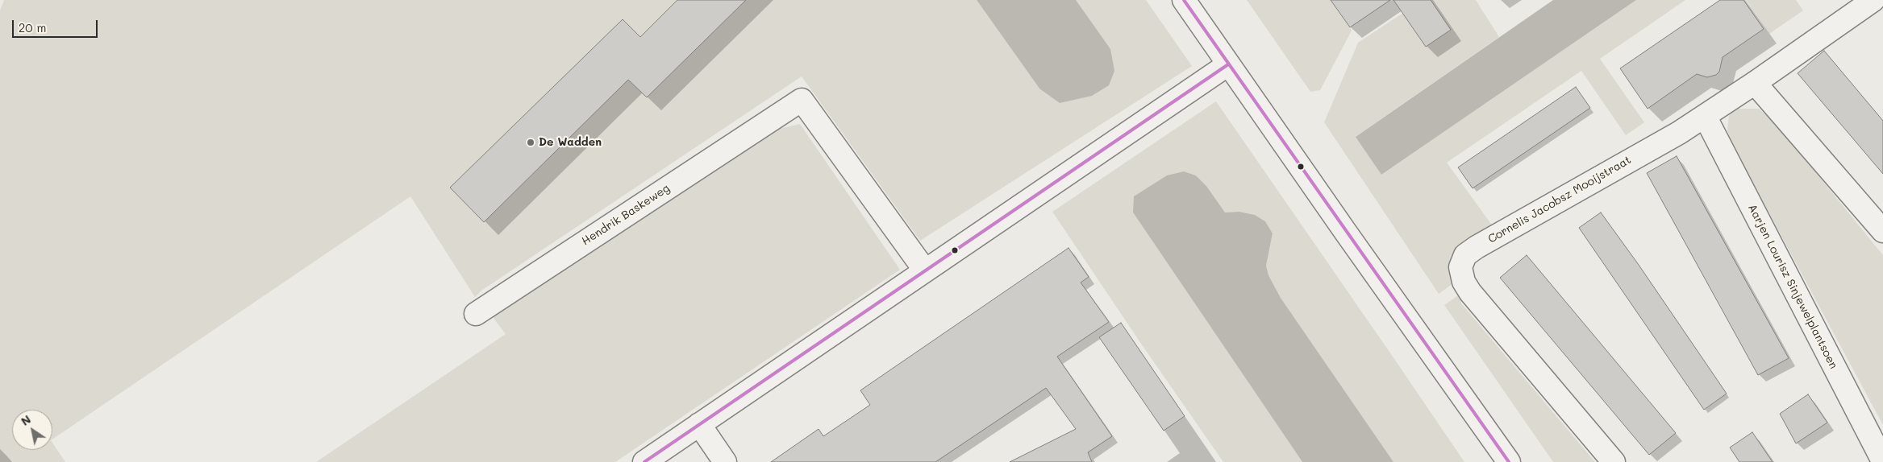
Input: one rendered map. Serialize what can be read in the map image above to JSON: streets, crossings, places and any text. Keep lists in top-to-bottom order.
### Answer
{
  "streets": {
    "street": ["Cornelis Jacobsz Mooijstraat", "Hendrik Baskeweg", "Aarjen Lourisz Sinjewelplantsoen"]
  },
  "crossings": [
    ["Cornelis Jacobsz Mooijstraat", "Aarjen Lourisz Sinjewelplantsoen"]
  ],
  "places": ["De Wadden"],
  "scale_bar": "20 m",
  "north": "top left"
}
